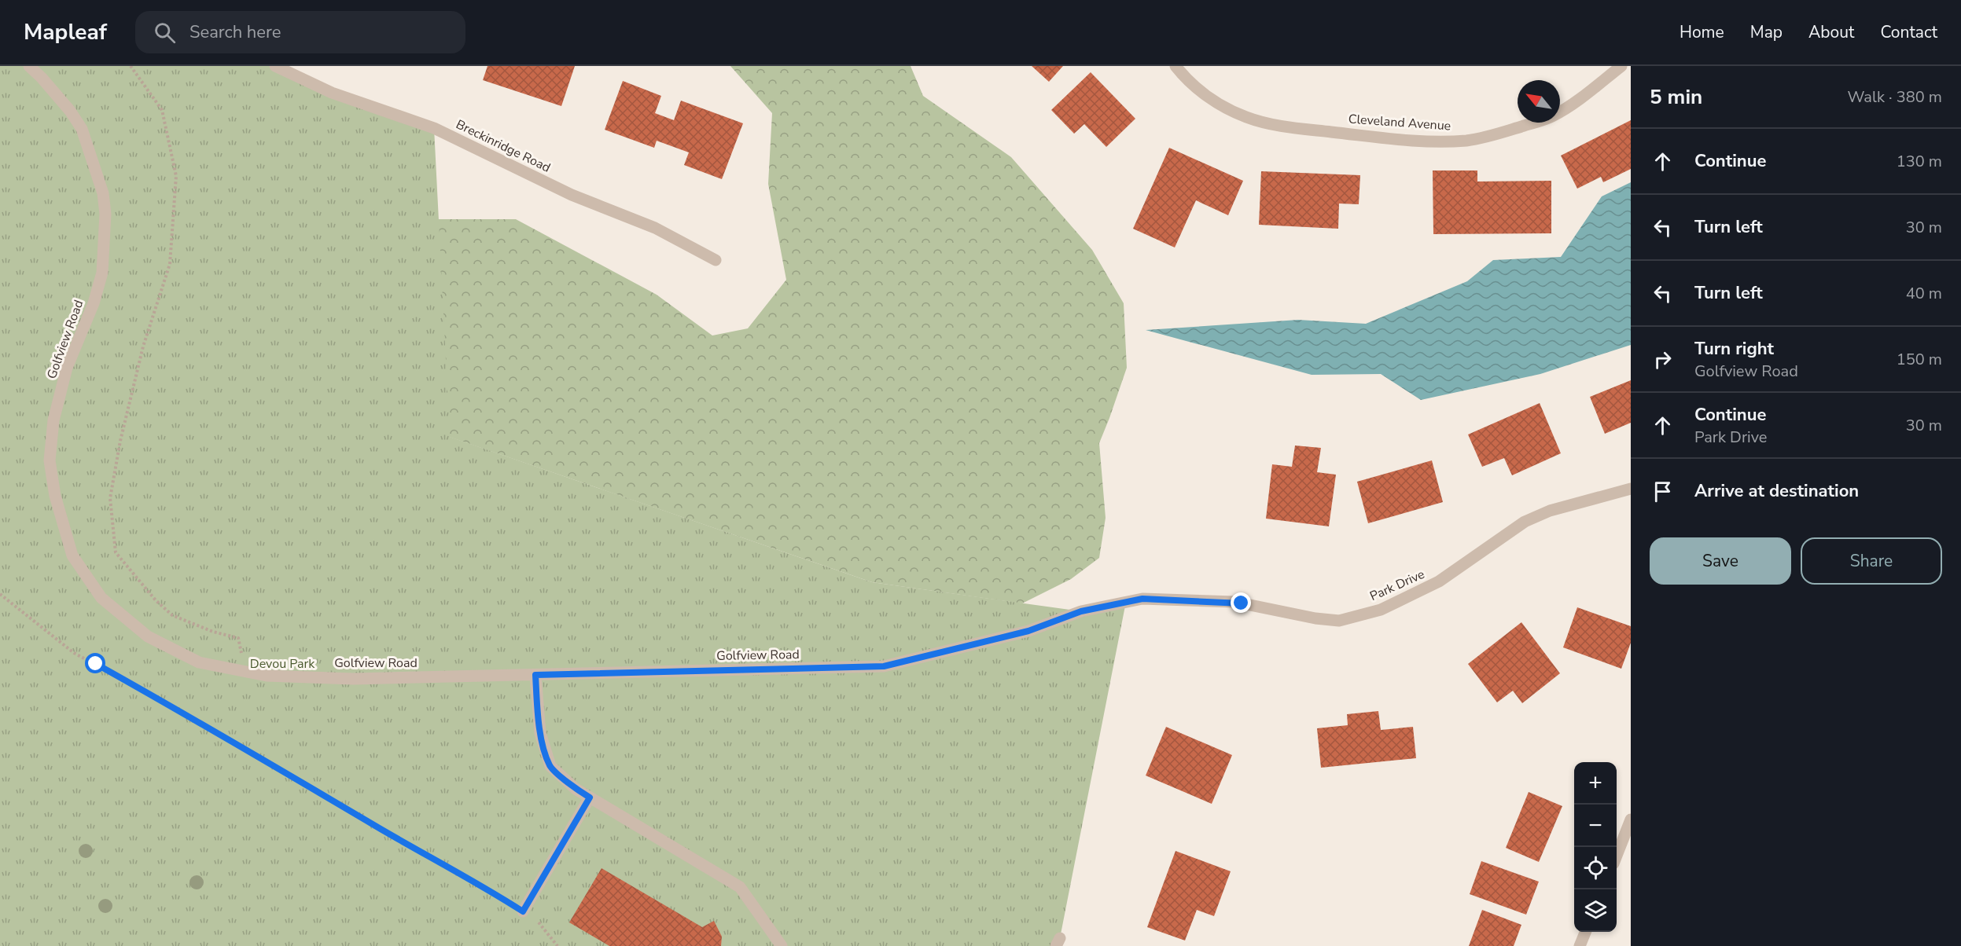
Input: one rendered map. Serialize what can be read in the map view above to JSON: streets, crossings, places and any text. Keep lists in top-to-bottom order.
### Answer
{
  "streets": {
    "street": [
      "Cleveland Avenue",
      "Breckinridge Road",
      "Golfview Road",
      "Park Drive"
    ]
  },
  "crossings": [
    ["Golfview Road", "Park Drive"]
  ],
  "parks": ["Devou Park"],
  "north": "top left",
  "page": {
    "header": "Mapleaf",
    "search": "Search here",
    "nav": [
      "Home",
      "Map",
      "About",
      "Contact"
    ],
    "heading": ["5 min", "Walk · 380 m"],
    "list": [
      ["Continue", "130 m"],
      ["Turn left", "30 m"],
      ["Turn left", "40 m"],
      ["Turn right", "Golfview Road", "150 m"],
      ["Continue", "Park Drive", "30 m"],
      "Arrive at destination"
    ],
    "buttons": ["Save", "Share"],
    "map_buttons": ["+", "−"]
  }
}
